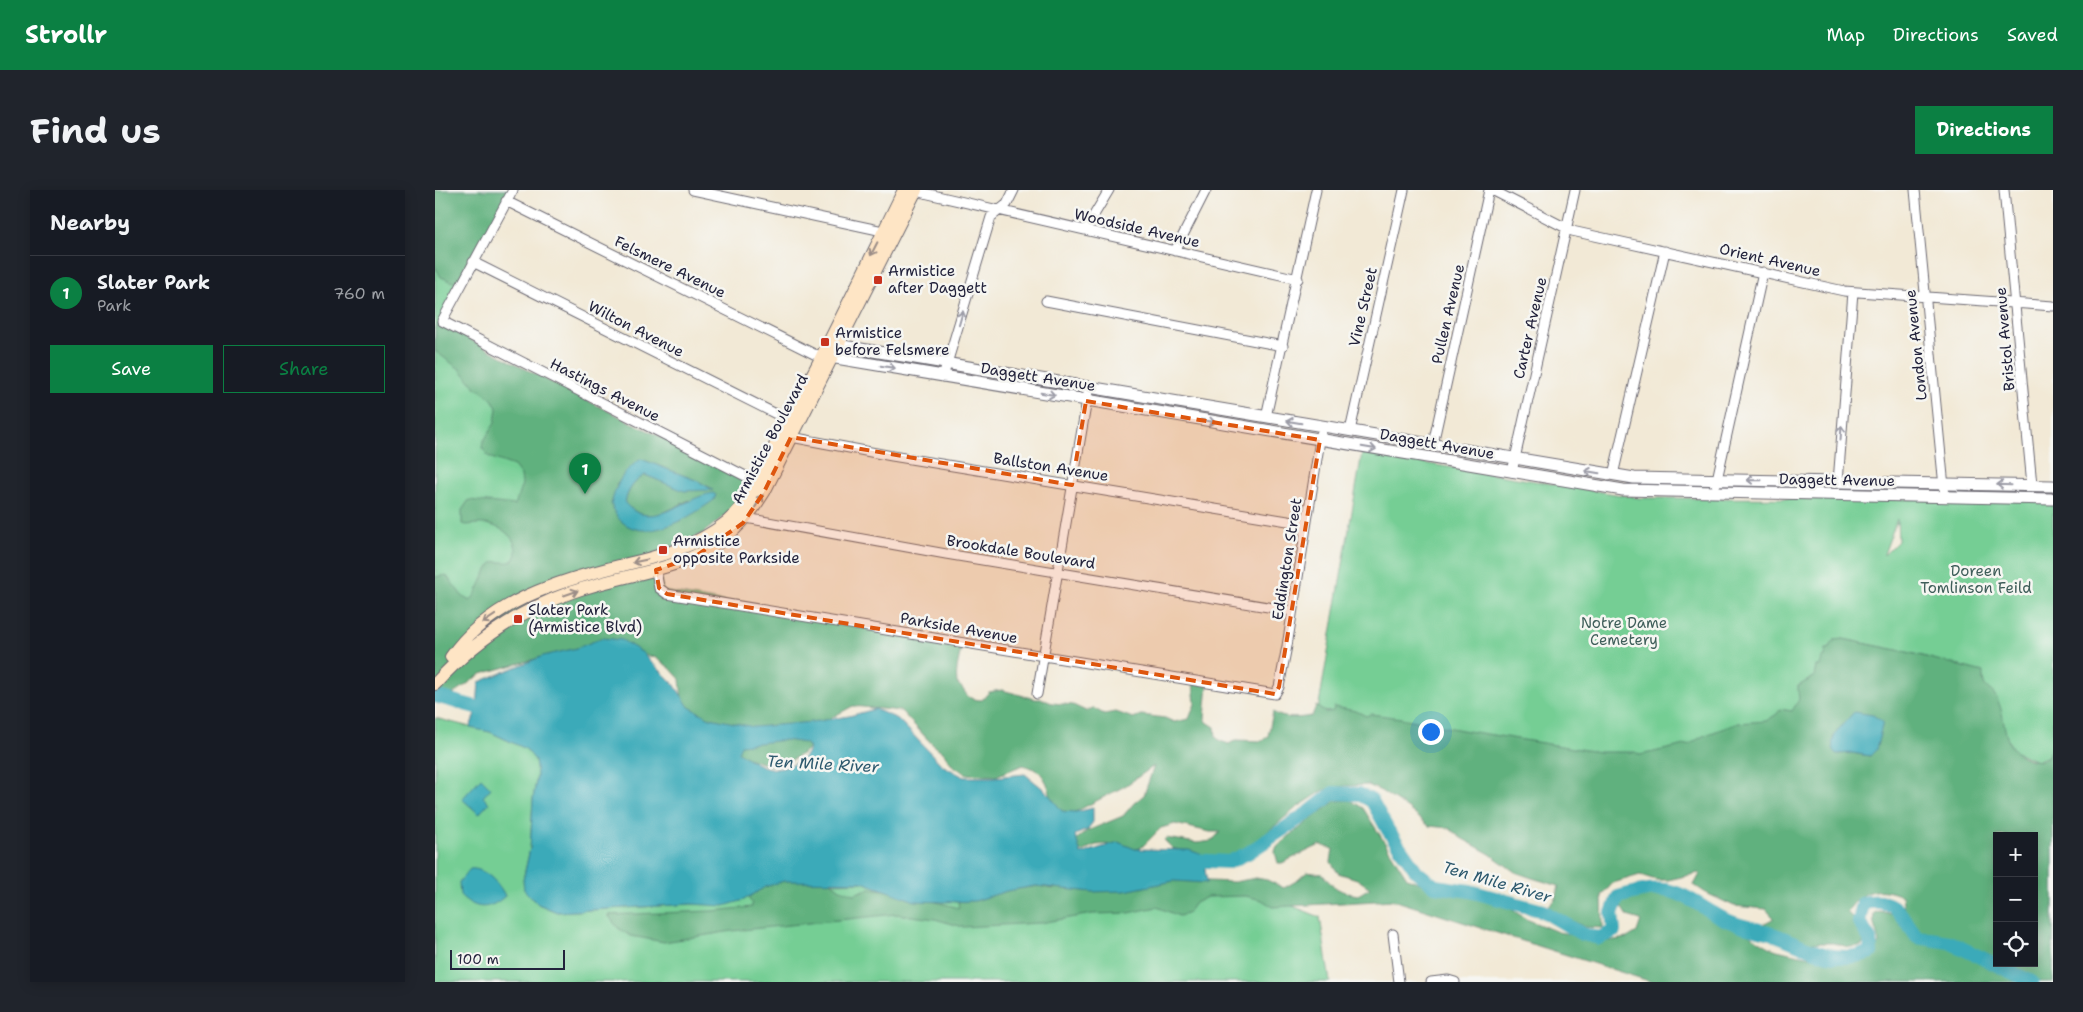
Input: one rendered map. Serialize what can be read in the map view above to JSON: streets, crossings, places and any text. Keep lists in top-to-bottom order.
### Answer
{
  "streets": {
    "main road": ["Armistice Boulevard"],
    "street": [
      "Woodside Avenue",
      "Orient Avenue",
      "Felsmere Avenue",
      "Vine Street",
      "Pullen Avenue",
      "Carter Avenue",
      "Wilton Avenue",
      "Bristol Avenue",
      "London Avenue",
      "Daggett Avenue",
      "Hastings Avenue",
      "Ballston Avenue",
      "Brookdale Boulevard",
      "Eddington Street",
      "Parkside Avenue"
    ]
  },
  "crossings": [
    ["Woodside Avenue", "Armistice Boulevard"],
    ["Orient Avenue", "Pullen Avenue"],
    ["Orient Avenue", "Carter Avenue"],
    ["Orient Avenue", "Bristol Avenue"],
    ["Orient Avenue", "London Avenue"],
    ["Felsmere Avenue", "Daggett Avenue"],
    ["Felsmere Avenue", "Armistice Boulevard"],
    ["Vine Street", "Daggett Avenue"],
    ["Pullen Avenue", "Daggett Avenue"],
    ["Carter Avenue", "Daggett Avenue"],
    ["Wilton Avenue", "Hastings Avenue"],
    ["Wilton Avenue", "Armistice Boulevard"],
    ["Bristol Avenue", "Daggett Avenue"],
    ["London Avenue", "Daggett Avenue"],
    ["Daggett Avenue", "Armistice Boulevard"],
    ["Daggett Avenue", "Eddington Street"],
    ["Hastings Avenue", "Armistice Boulevard"],
    ["Armistice Boulevard", "Ballston Avenue"],
    ["Armistice Boulevard", "Brookdale Boulevard"],
    ["Armistice Boulevard", "Parkside Avenue"],
    ["Ballston Avenue", "Eddington Street"],
    ["Brookdale Boulevard", "Eddington Street"],
    ["Eddington Street", "Parkside Avenue"]
  ],
  "water": ["Ten Mile River"],
  "parks": ["Doreen Tomlinson Feild", "Notre Dame Cemetery"],
  "places": {
    "transit": [
      "Armistice after Daggett",
      "Armistice before Felsmere",
      "Armistice opposite Parkside",
      "Slater Park (Armistice Blvd)"
    ]
  },
  "scale_bar": "100 m",
  "page": {
    "header": "Strollr",
    "nav": ["Map", "Directions", "Saved"],
    "buttons": [
      "Directions",
      ["Save", "Share"]
    ],
    "title": "Find us",
    "heading": "Nearby",
    "list": [
      {
        "mark": "1",
        "name": "Slater Park",
        "note": "Park",
        "value": "760 m"
      }
    ],
    "pins": "1",
    "map_buttons": ["+", "−"],
    "scale": "100 m"
  }
}
